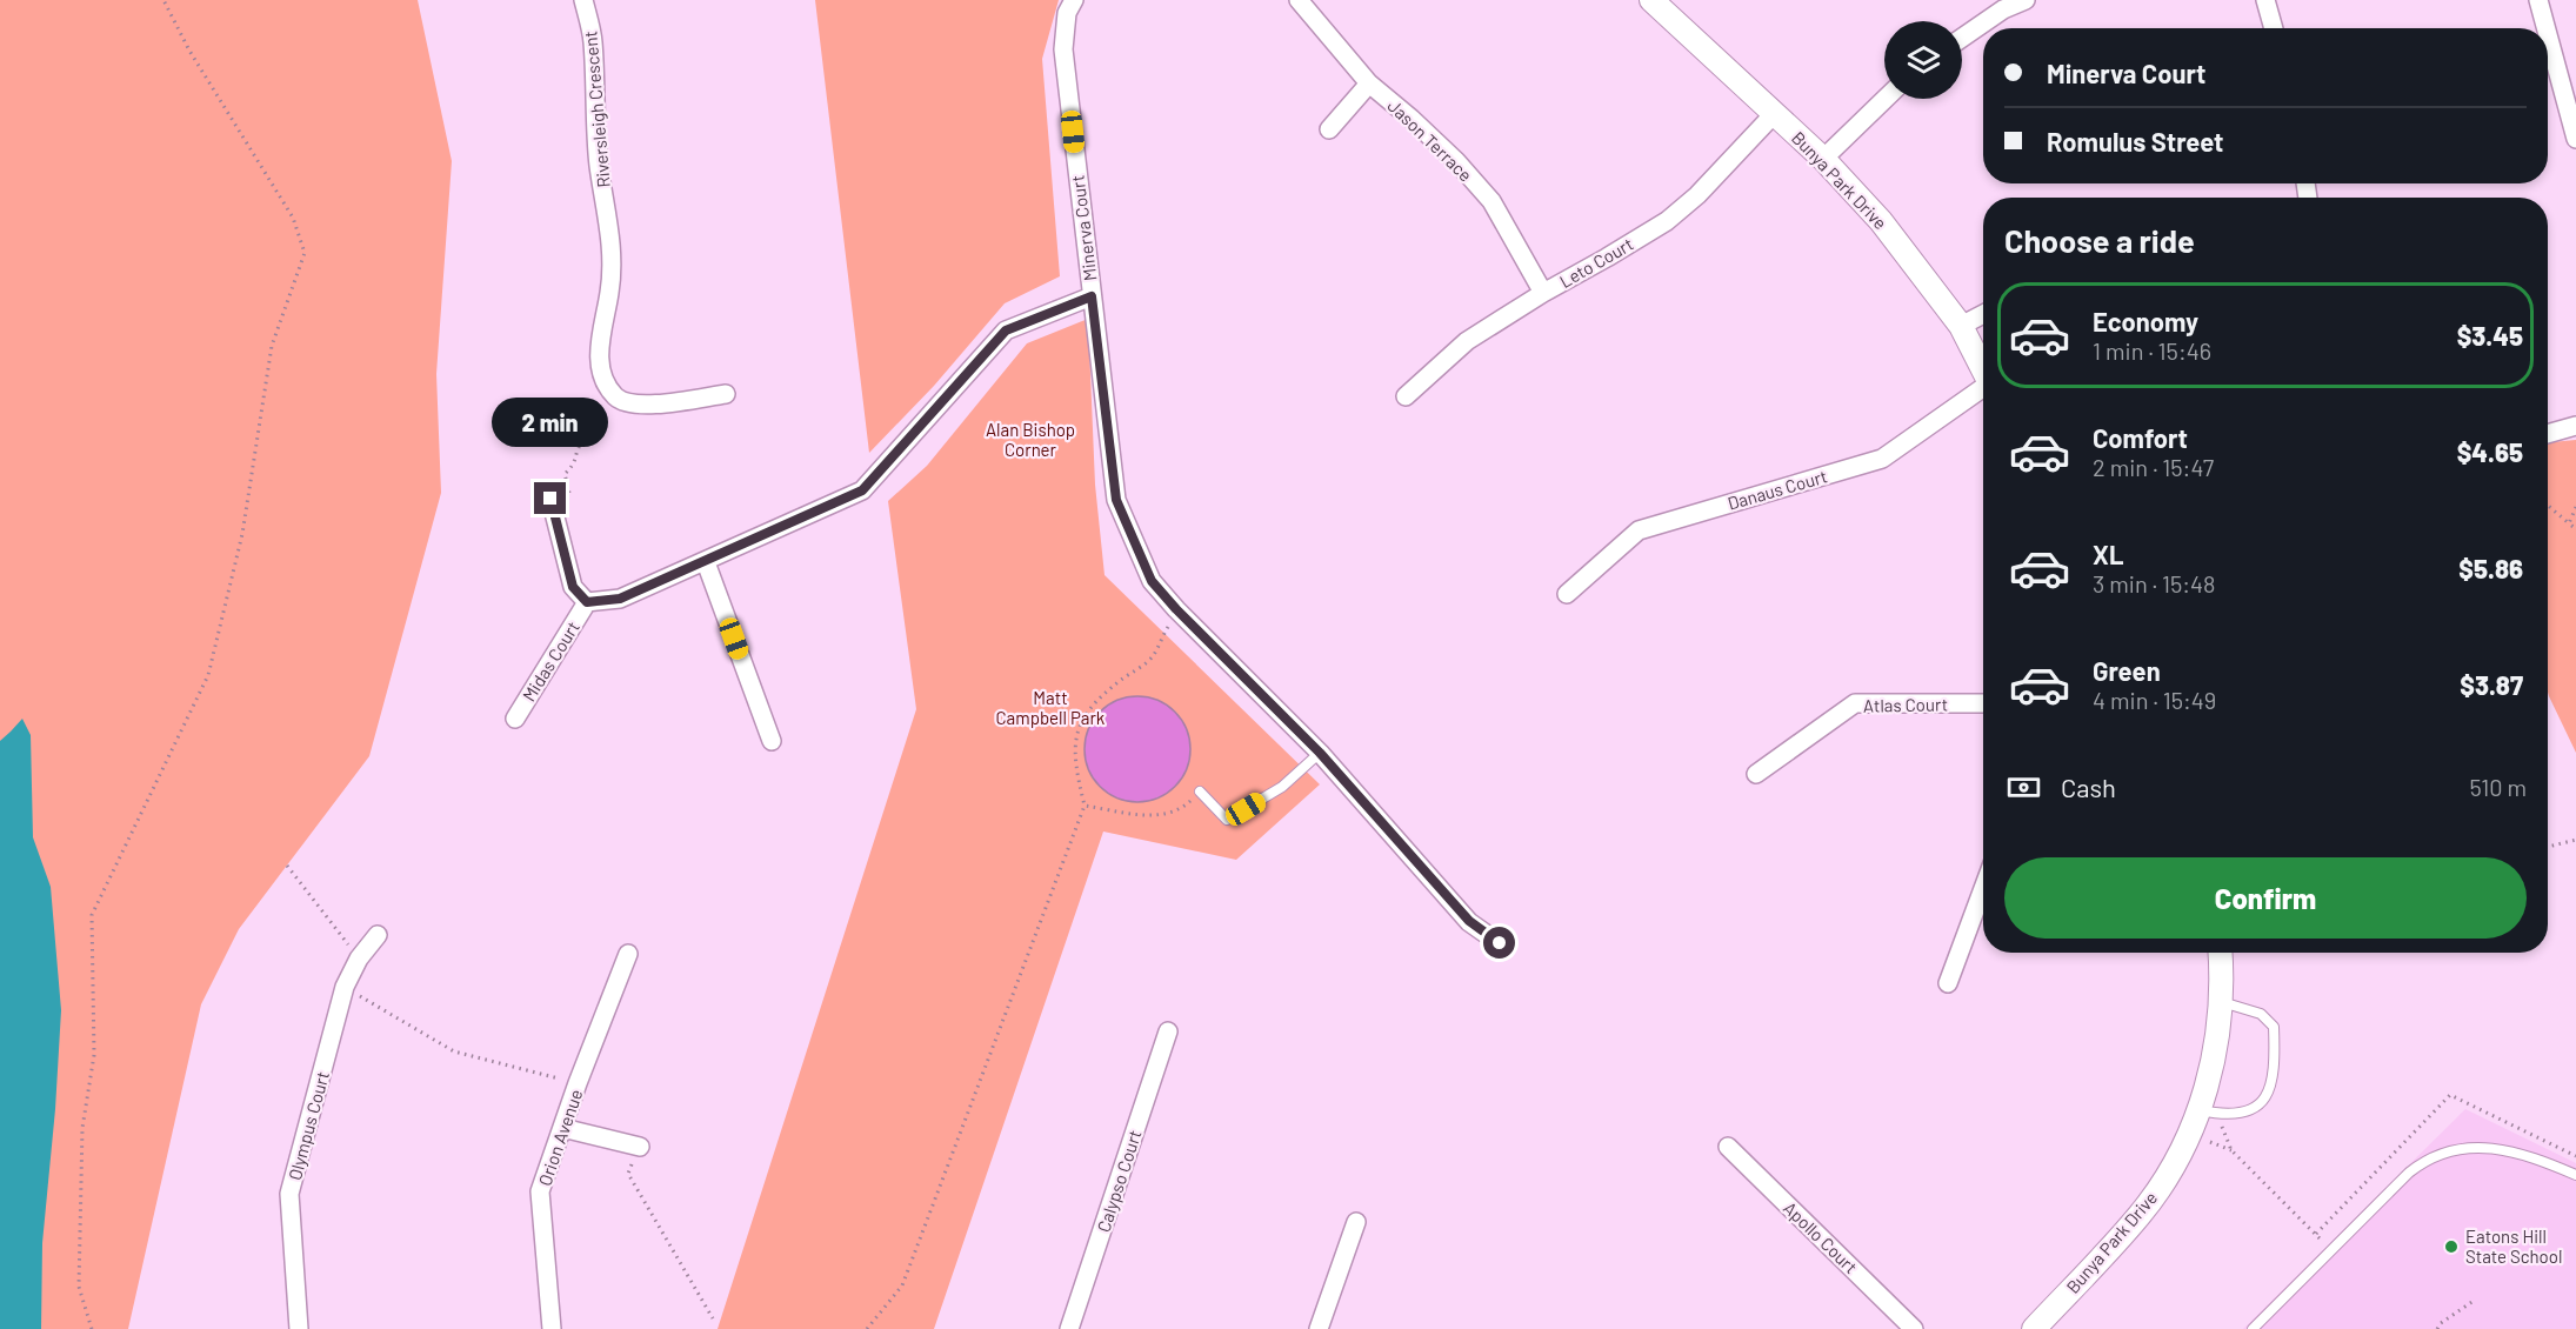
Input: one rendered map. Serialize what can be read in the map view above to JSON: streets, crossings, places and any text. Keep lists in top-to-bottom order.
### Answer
{
  "streets": {
    "street": [
      "Riversleigh Crescent",
      "Jason Terrace",
      "Bunya Park Drive",
      "Minerva Court",
      "Leto Court",
      "Danaus Court",
      "Midas Court",
      "Atlas Court",
      "Olympus Court",
      "Orion Avenue",
      "Calypso Court",
      "Apollo Court"
    ]
  },
  "crossings": [
    ["Jason Terrace", "Leto Court"],
    ["Bunya Park Drive", "Leto Court"]
  ],
  "parks": ["Alan Bishop Corner", "Matt Campbell Park"],
  "places": ["Eatons Hill State School"],
  "page": {
    "banner": ["Minerva Court", "Romulus Street"],
    "heading": "Choose a ride",
    "list": [
      {
        "name": "Economy",
        "note": "1 min · 15:46",
        "value": "$3.45"
      },
      {
        "name": "Comfort",
        "note": "2 min · 15:47",
        "value": "$4.65"
      },
      {
        "name": "XL",
        "note": "3 min · 15:48",
        "value": "$5.86"
      },
      {
        "name": "Green",
        "note": "4 min · 15:49",
        "value": "$3.87"
      }
    ],
    "bubble": "2 min",
    "pay": ["Cash", "510 m"],
    "buttons": "Confirm"
  }
}
